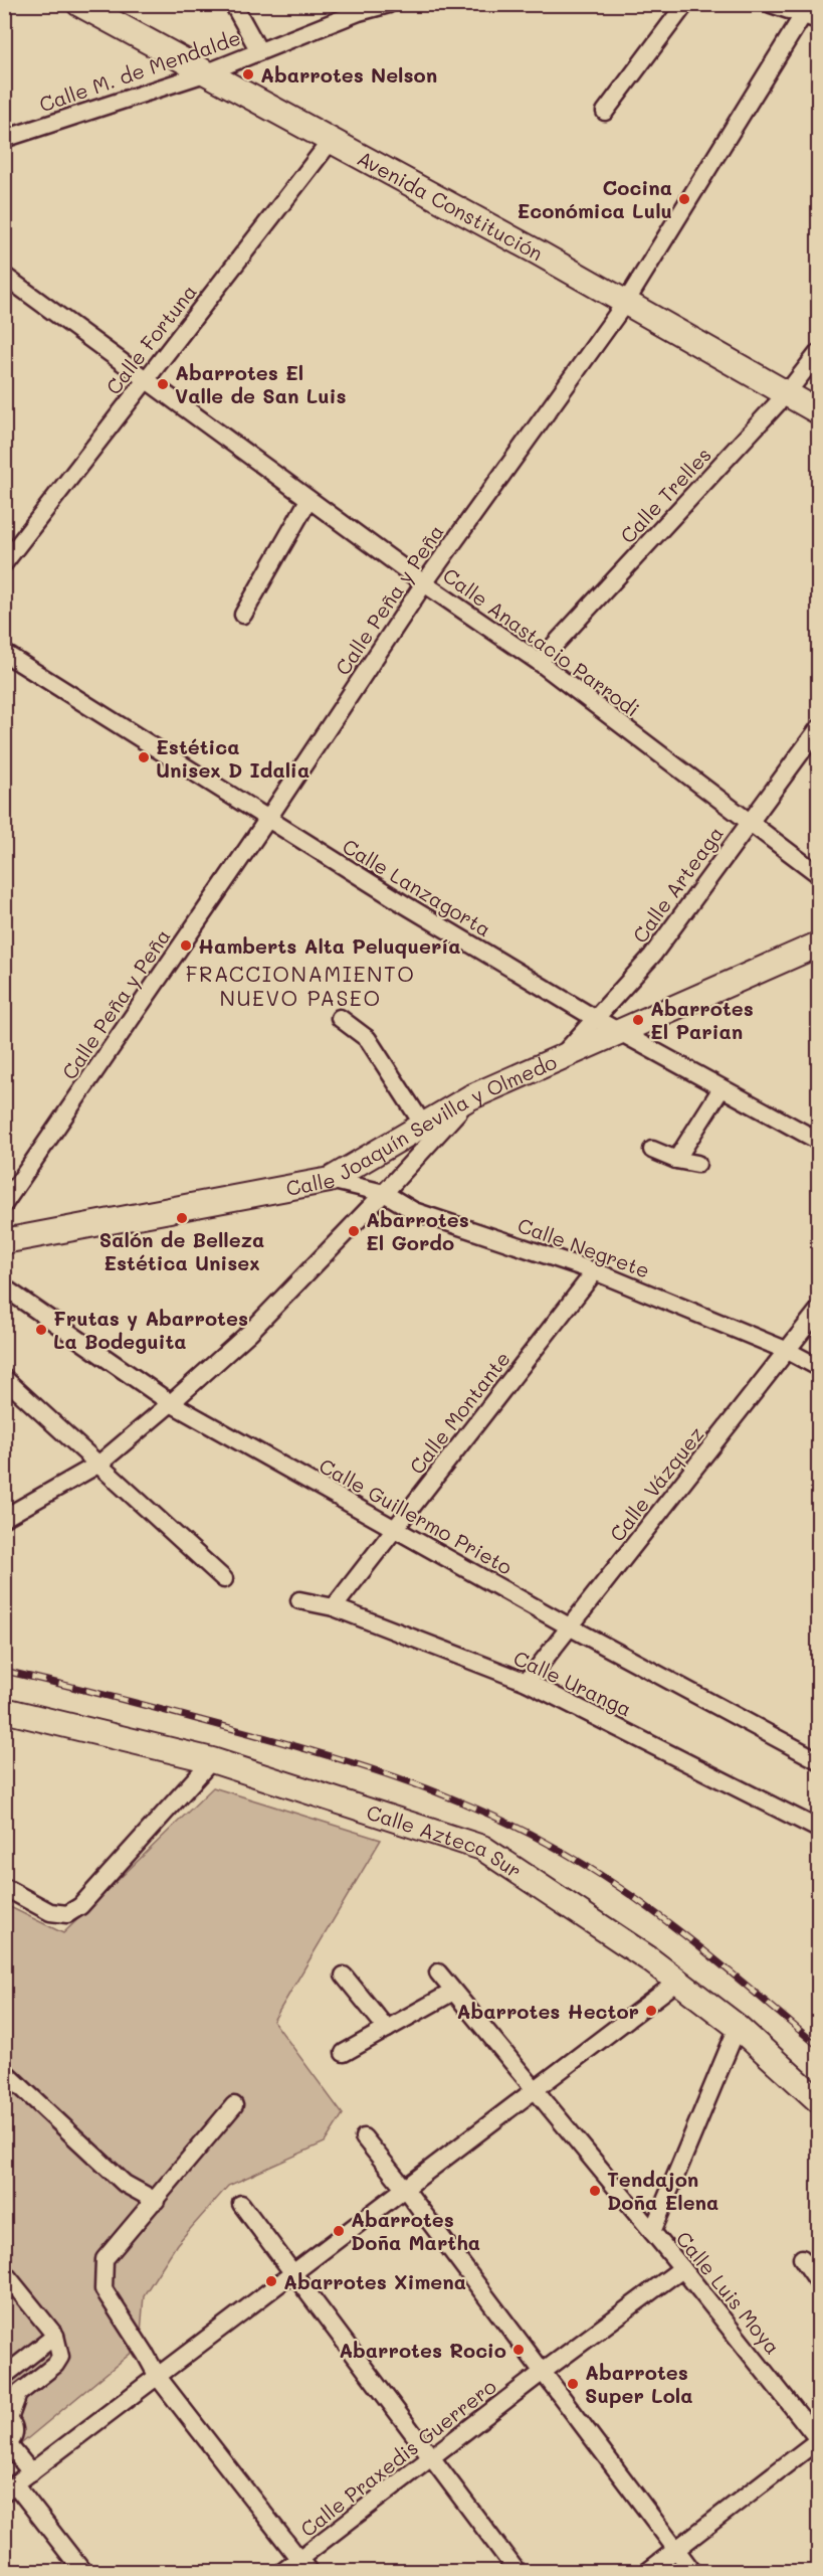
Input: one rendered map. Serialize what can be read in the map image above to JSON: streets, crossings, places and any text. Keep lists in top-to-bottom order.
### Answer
{
  "streets": {
    "street": [
      "Calle M. de Mendalde",
      "Avenida Constitución",
      "Calle Fortuna",
      "Calle Trelles",
      "Calle Peña y Peña",
      "Calle Anastacio Parrodi",
      "Calle Arteaga",
      "Calle Lanzagorta",
      "Calle Joaquín Sevilla y Olmedo",
      "Calle Negrete",
      "Calle Montante",
      "Calle Vázquez",
      "Calle Guillermo Prieto",
      "Calle Uranga",
      "Calle Azteca Sur",
      "Calle Luis Moya",
      "Calle Praxedis Guerrero"
    ]
  },
  "crossings": [
    ["Calle M. de Mendalde", "Avenida Constitución"],
    ["Avenida Constitución", "Calle Fortuna"],
    ["Avenida Constitución", "Calle Trelles"],
    ["Avenida Constitución", "Calle Peña y Peña"],
    ["Calle Fortuna", "Calle Anastacio Parrodi"],
    ["Calle Trelles", "Calle Anastacio Parrodi"],
    ["Calle Peña y Peña", "Calle Anastacio Parrodi"],
    ["Calle Peña y Peña", "Calle Lanzagorta"],
    ["Calle Anastacio Parrodi", "Calle Arteaga"],
    ["Calle Arteaga", "Calle Lanzagorta"],
    ["Calle Arteaga", "Calle Joaquín Sevilla y Olmedo"],
    ["Calle Lanzagorta", "Calle Joaquín Sevilla y Olmedo"],
    ["Calle Joaquín Sevilla y Olmedo", "Calle Negrete"],
    ["Calle Negrete", "Calle Montante"],
    ["Calle Negrete", "Calle Vázquez"],
    ["Calle Montante", "Calle Guillermo Prieto"],
    ["Calle Montante", "Calle Uranga"],
    ["Calle Vázquez", "Calle Guillermo Prieto"],
    ["Calle Vázquez", "Calle Uranga"],
    ["Calle Luis Moya", "Calle Praxedis Guerrero"]
  ],
  "districts": ["FRACCIONAMIENTO NUEVO PASEO"],
  "places": [
    "Abarrotes Nelson",
    "Cocina Económica Lulu",
    "Abarrotes El Valle de San Luis",
    "Estética Unisex D Idalia",
    "Hamberts Alta Peluquería",
    "Abarrotes El Parian",
    "Salón de Belleza Estética Unisex",
    "Abarrotes El Gordo",
    "Frutas y Abarrotes La Bodeguita",
    "Abarrotes Hector",
    "Tendajon Doña Elena",
    "Abarrotes Doña Martha",
    "Abarrotes Ximena",
    "Abarrotes Rocio",
    "Abarrotes Super Lola"
  ]
}
